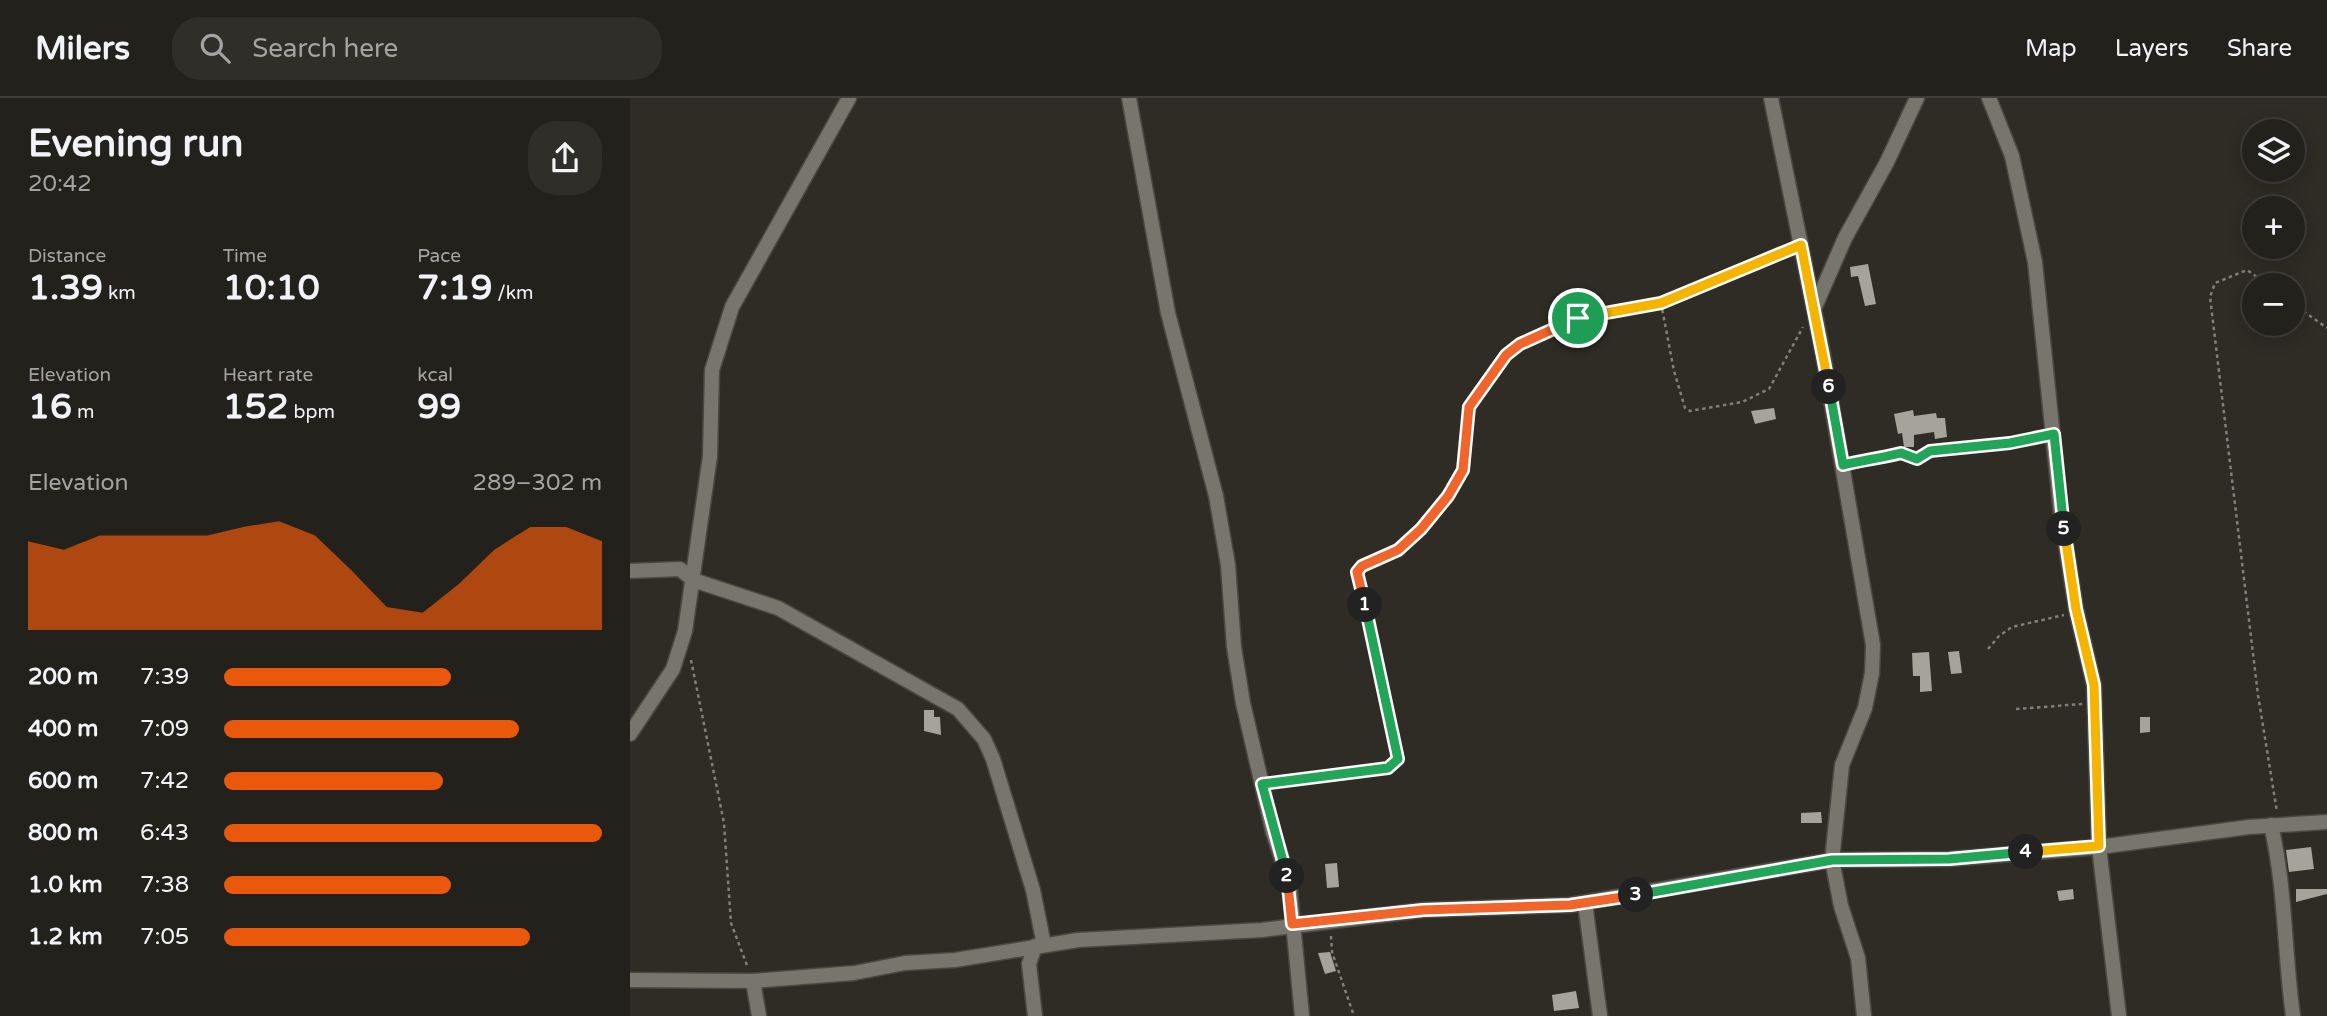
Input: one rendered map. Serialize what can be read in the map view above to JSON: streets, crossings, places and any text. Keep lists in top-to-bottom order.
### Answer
{
  "page": {
    "header": "Milers",
    "search": "Search here",
    "nav": ["Map", "Layers", "Share"],
    "heading": ["Evening run", "20:42"],
    "map_buttons": ["+", "−"],
    "stats": [
      ["Distance", "1.39 km"],
      ["Time", "10:10"],
      ["Pace", "7:19 /km"],
      ["Elevation", "16 m"],
      ["Heart rate", "152 bpm"],
      ["kcal", "99"]
    ],
    "pins": [
      "6",
      "5",
      "1",
      "4",
      "2",
      "3"
    ],
    "chart": ["Elevation", "289–302 m"],
    "list": [
      {
        "name": "200 m",
        "note": "7:39"
      },
      {
        "name": "400 m",
        "note": "7:09"
      },
      {
        "name": "600 m",
        "note": "7:42"
      },
      {
        "name": "800 m",
        "note": "6:43"
      },
      {
        "name": "1.0 km",
        "note": "7:38"
      },
      {
        "name": "1.2 km",
        "note": "7:05"
      }
    ]
  }
}
